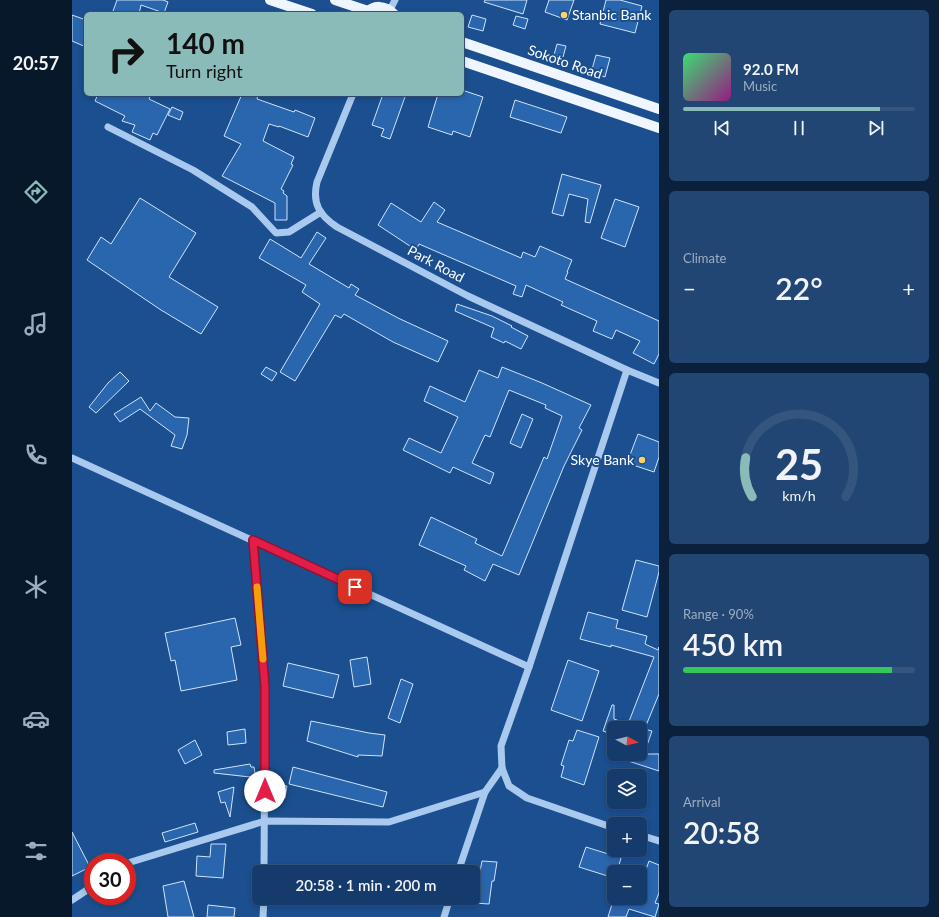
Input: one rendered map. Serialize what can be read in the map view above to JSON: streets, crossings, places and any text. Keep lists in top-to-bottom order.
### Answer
{
  "streets": {
    "main road": ["Sokoto Road"],
    "street": ["Park Road"]
  },
  "places": ["Stanbic Bank", "Skye Bank"],
  "north": "right",
  "page": {
    "tabs": "20:57",
    "turn": ["140 m", "Turn right"],
    "song": ["92.0 FM", "Music"],
    "tile": [
      "Climate",
      ["Range · 90%", "450 km"],
      ["Arrival", "20:58"]
    ],
    "heat": ["−", "22°", "+"],
    "map_buttons": ["+", "−"],
    "limit": "30",
    "trip": "20:58 · 1 min · 200 m",
    "gauge": ["25", "km/h"]
  }
}
